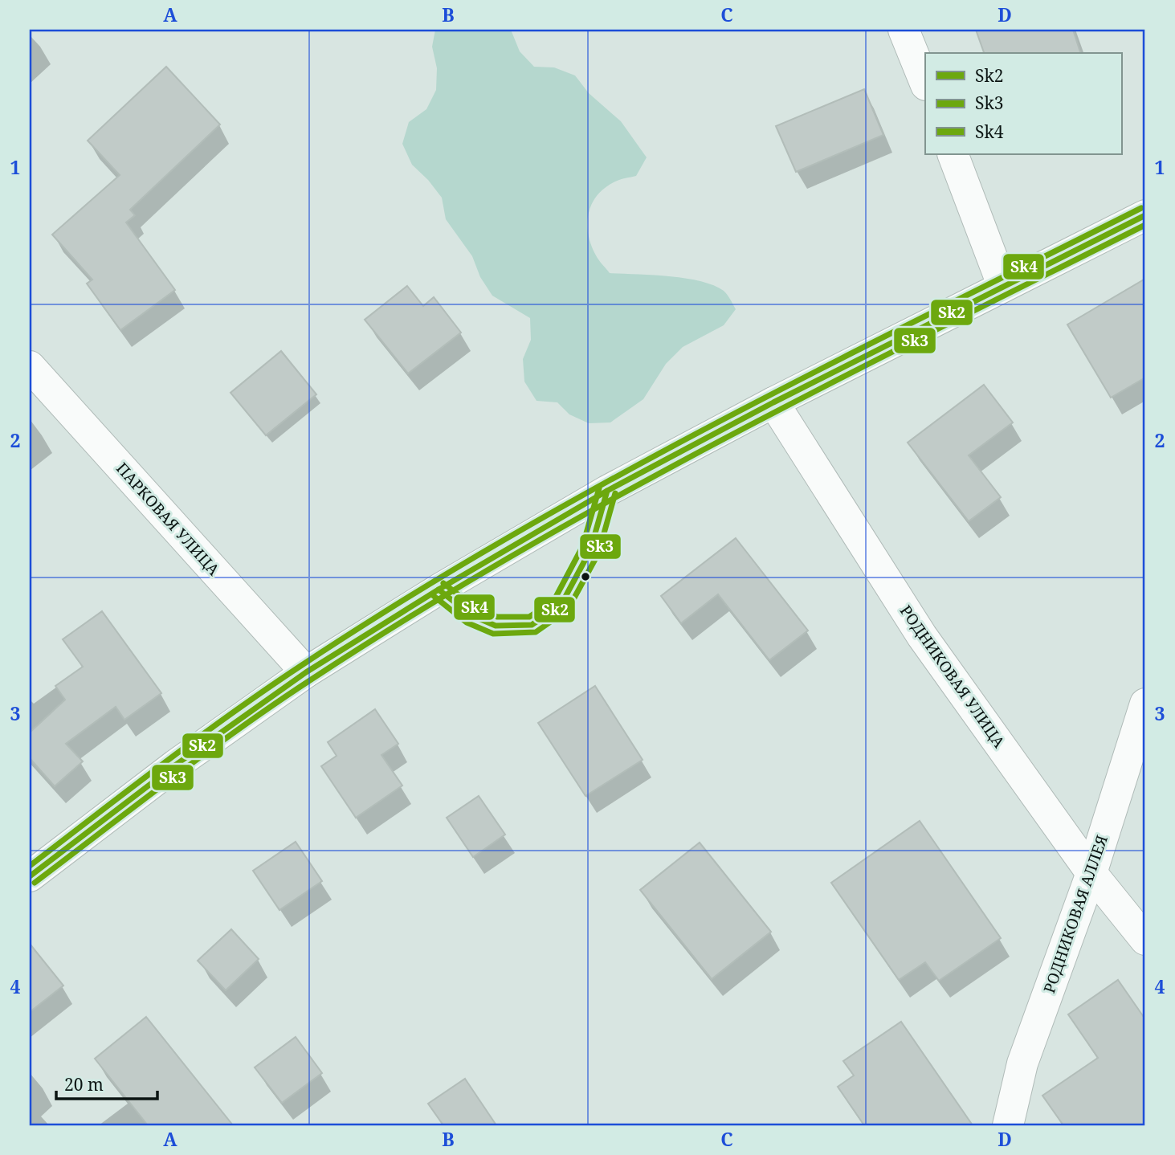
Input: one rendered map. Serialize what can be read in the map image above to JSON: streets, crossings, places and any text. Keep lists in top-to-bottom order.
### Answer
{
  "streets": {
    "street": ["ПАРКОВАЯ УЛИЦА", "РОДНИКОВАЯ УЛИЦА", "РОДНИКОВАЯ АЛЛЕЯ"]
  },
  "crossings": [
    ["РОДНИКОВАЯ УЛИЦА", "РОДНИКОВАЯ АЛЛЕЯ"]
  ],
  "lines": ["transit line Sk4", "transit line Sk2", "transit line Sk3"],
  "legend": ["Sk2", "Sk3", "Sk4"],
  "scale_bar": "20 m",
  "grid": {
    "columns": [
      "A",
      "B",
      "C",
      "D"
    ],
    "rows": [
      "1",
      "2",
      "3",
      "4"
    ]
  }
}
